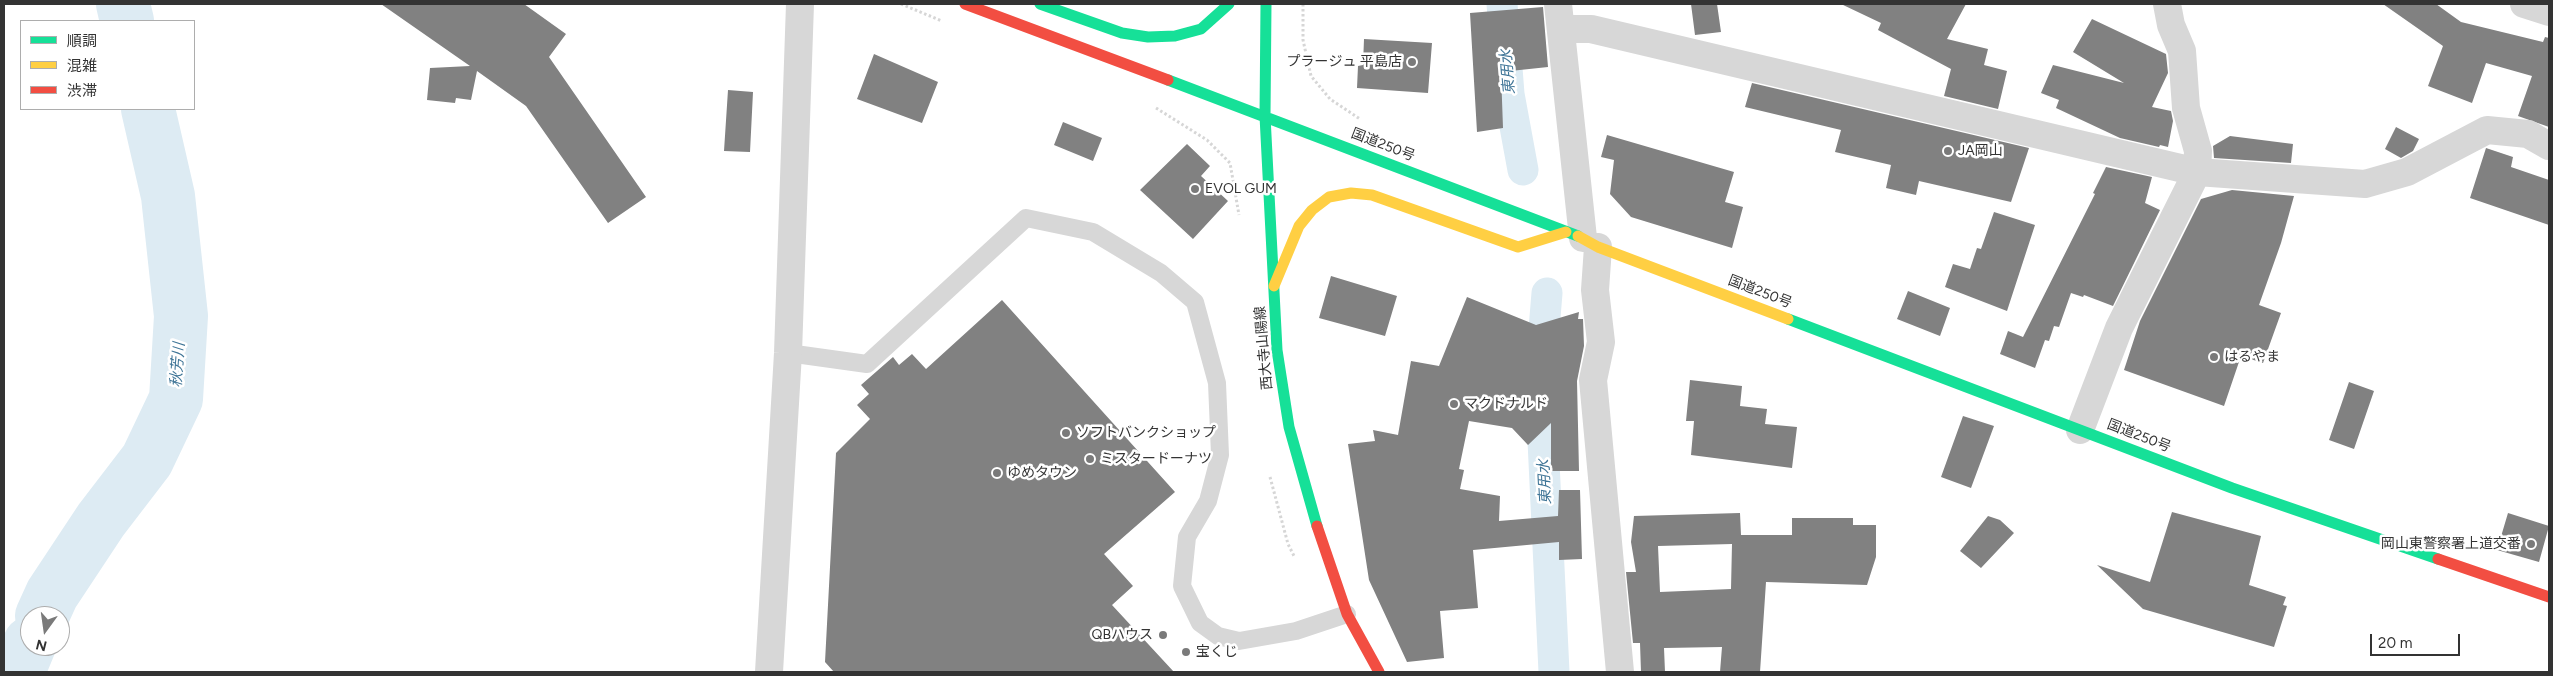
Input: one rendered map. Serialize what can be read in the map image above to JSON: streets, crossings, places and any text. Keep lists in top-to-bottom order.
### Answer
{
  "streets": {
    "main road": ["国道250号", "西大寺山陽線"]
  },
  "crossings": [
    ["国道250号", "西大寺山陽線"]
  ],
  "water": ["東用水", "秋芳川"],
  "places": [
    "プラージュ 平島店",
    "JA岡山",
    "EVOL GUM",
    "はるやま",
    "マクドナルド",
    "ソフトバンクショップ",
    "ミスタードーナツ",
    "ゆめタウン",
    "岡山東警察署上道交番",
    "QBハウス",
    "宝くじ"
  ],
  "legend": ["順調", "混雑", "渋滞"],
  "scale_bar": "20 m",
  "north": "bottom"
}
